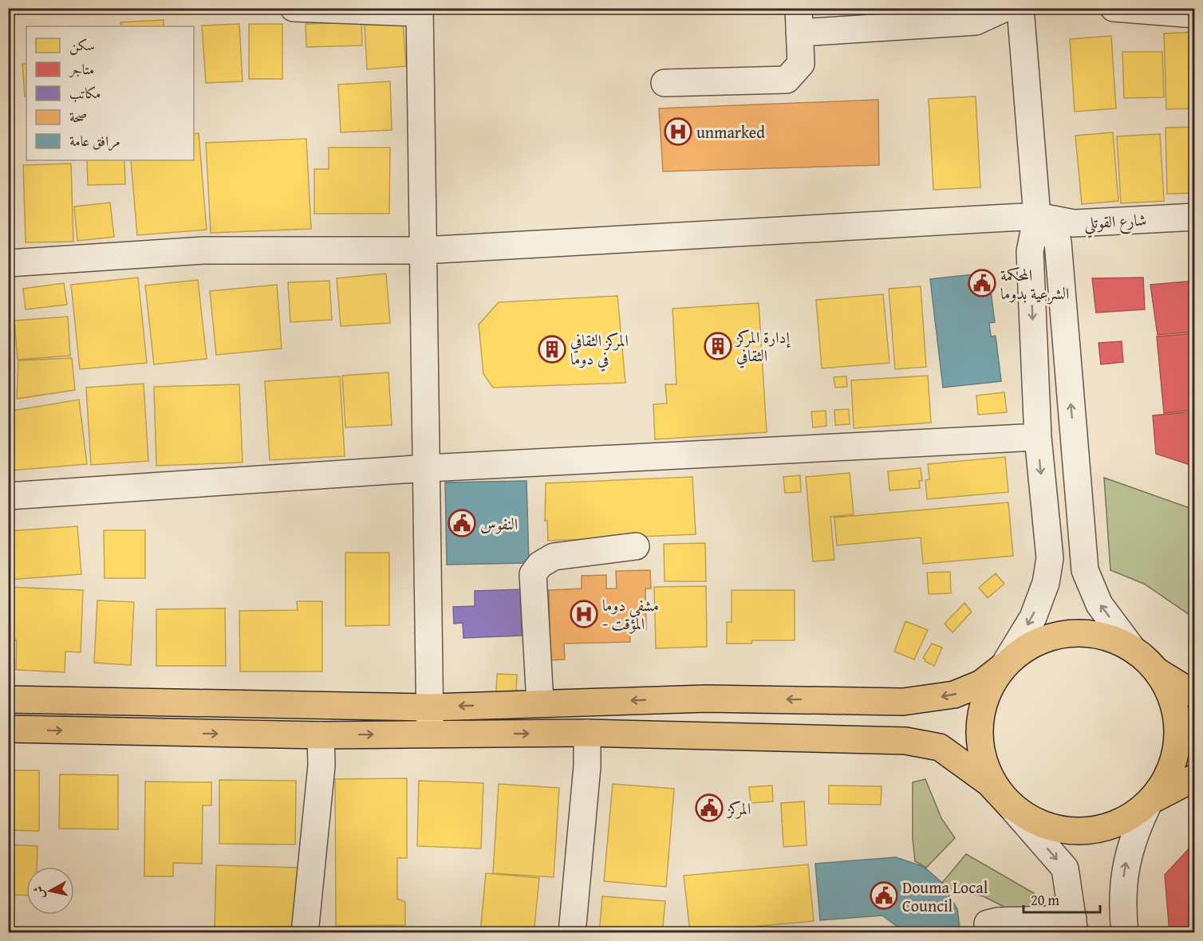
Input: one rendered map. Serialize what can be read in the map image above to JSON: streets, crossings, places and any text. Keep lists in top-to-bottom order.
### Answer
{
  "streets": {
    "street": ["شارع القوتلي"]
  },
  "places": {
    "hospital": ["unmarked", "مشفى دوما - المؤقت"],
    "public building": [
      "المحكمة الشرعية بدوما",
      "النفوس",
      "المركز",
      "Douma Local Council"
    ],
    "building": ["إدارة المركز الثقافي", "المركز الثقافي في دوما"]
  },
  "legend": [
    "سكن",
    "متاجر",
    "مكاتب",
    "صحة",
    "مرافق عامة"
  ],
  "scale_bar": "20 m",
  "north": "left"
}
